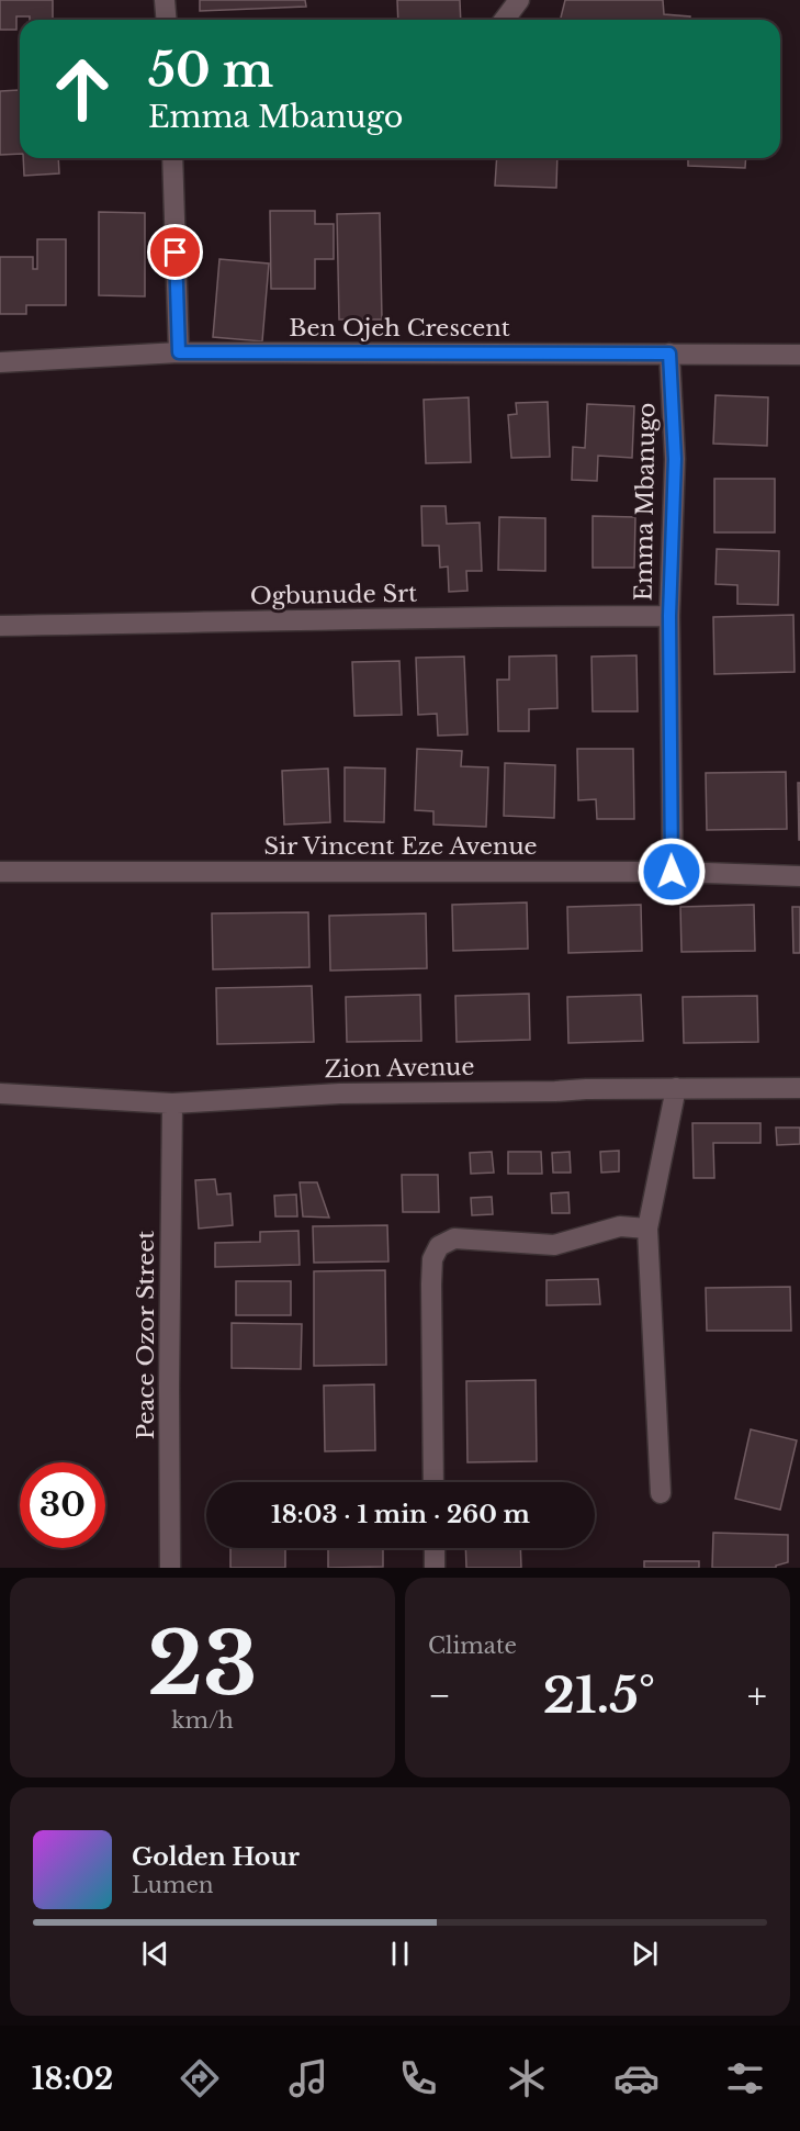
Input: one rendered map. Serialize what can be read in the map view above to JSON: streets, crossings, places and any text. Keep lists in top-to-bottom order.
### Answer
{
  "streets": {
    "street": [
      "Ben Ojeh Crescent",
      "Emma Mbanugo",
      "Ogbunude Srt",
      "Sir Vincent Eze Avenue",
      "Zion Avenue",
      "Peace Ozor Street"
    ]
  },
  "crossings": [
    ["Ben Ojeh Crescent", "Emma Mbanugo"],
    ["Emma Mbanugo", "Ogbunude Srt"],
    ["Emma Mbanugo", "Sir Vincent Eze Avenue"],
    ["Zion Avenue", "Peace Ozor Street"]
  ],
  "page": {
    "turn": ["50 m", "Emma Mbanugo"],
    "limit": "30",
    "trip": "18:03 · 1 min · 260 m",
    "tile": [
      ["23", "km/h"],
      "Climate"
    ],
    "heat": ["−", "21.5°", "+"],
    "song": ["Golden Hour", "Lumen"],
    "tabs": "18:02"
  }
}
